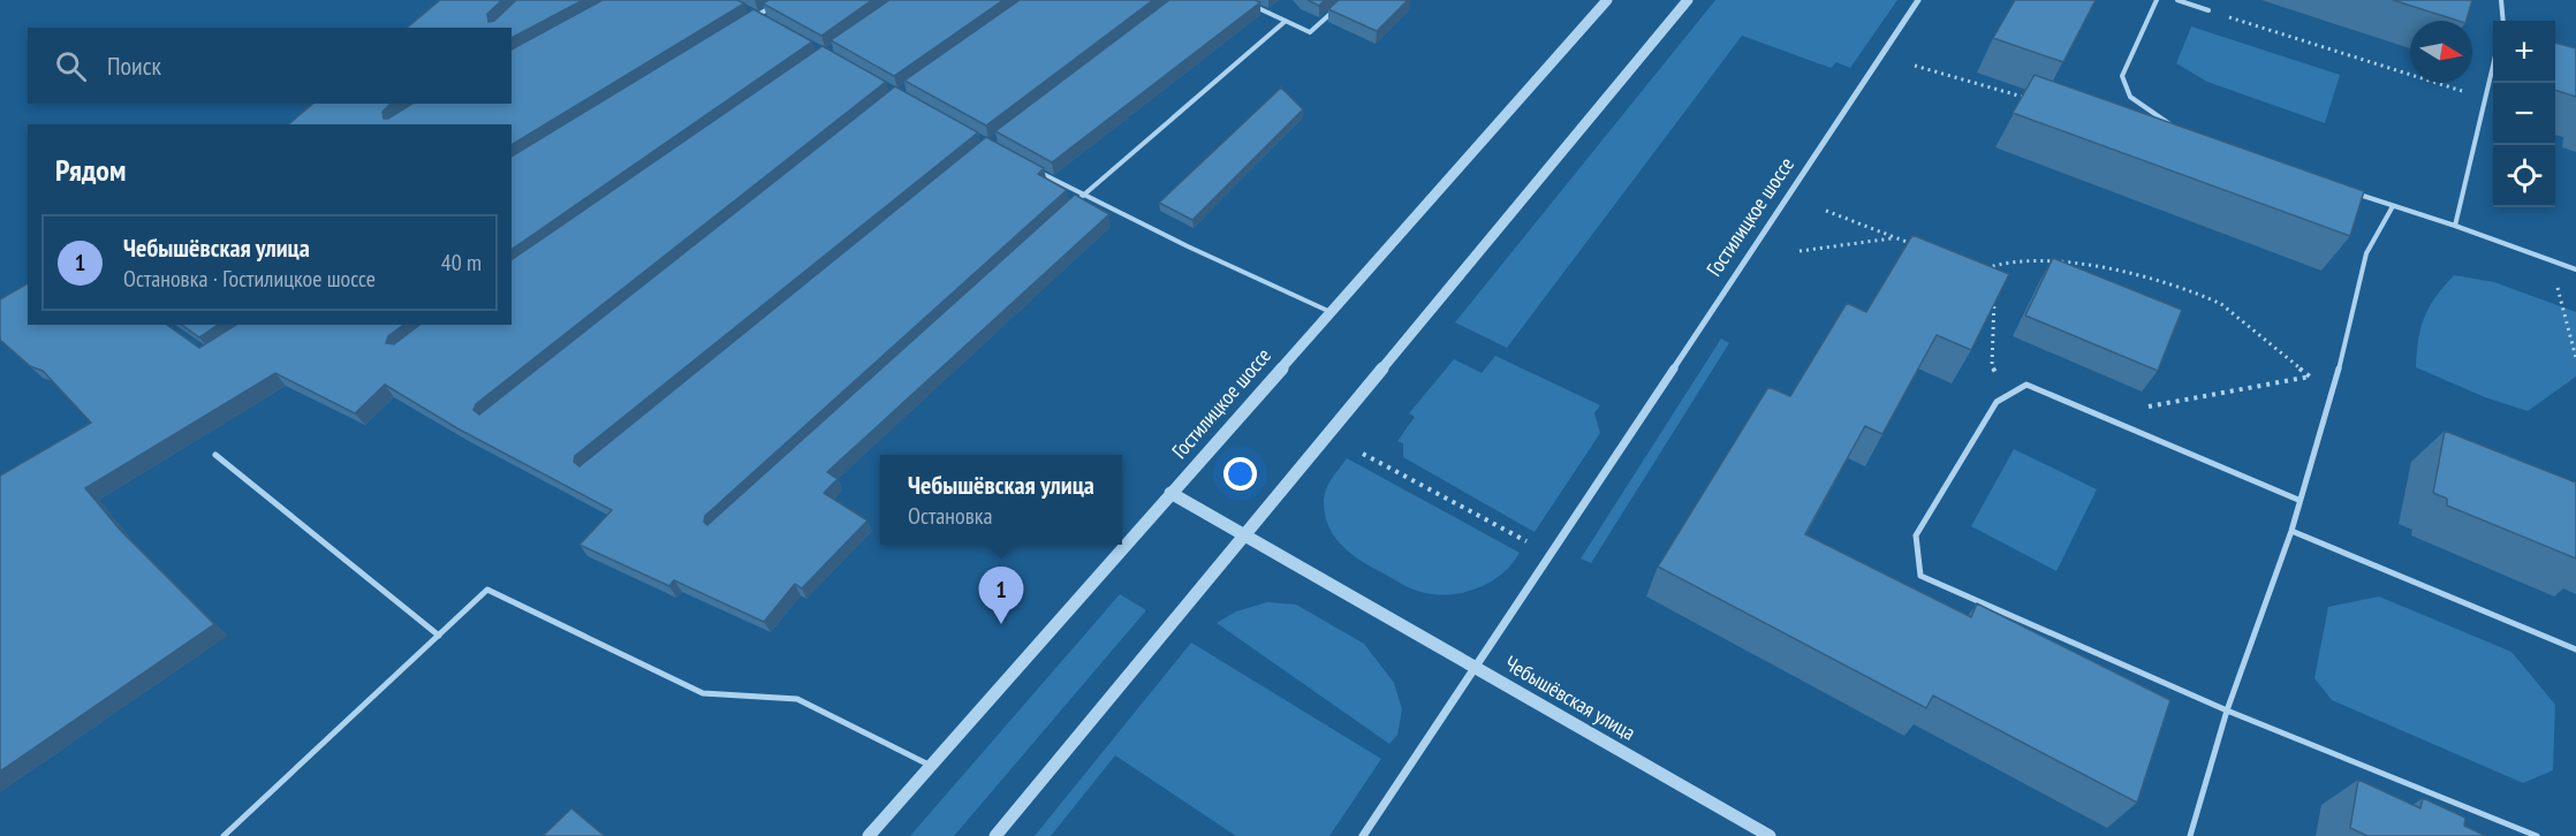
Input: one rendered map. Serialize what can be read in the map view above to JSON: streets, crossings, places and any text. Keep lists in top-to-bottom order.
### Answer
{
  "streets": {
    "street": ["Гостилицкое шоссе", "Чебышёвская улица"]
  },
  "crossings": [
    ["Гостилицкое шоссе", "Чебышёвская улица"]
  ],
  "north": "right",
  "page": {
    "map_buttons": ["+", "−"],
    "search": "Поиск",
    "heading": "Рядом",
    "list": [
      {
        "mark": "1",
        "name": "Чебышёвская улица",
        "note": "Остановка · Гостилицкое шоссе",
        "value": "40 m"
      }
    ],
    "popup": ["Чебышёвская улица", "Остановка"],
    "pins": "1"
  }
}
